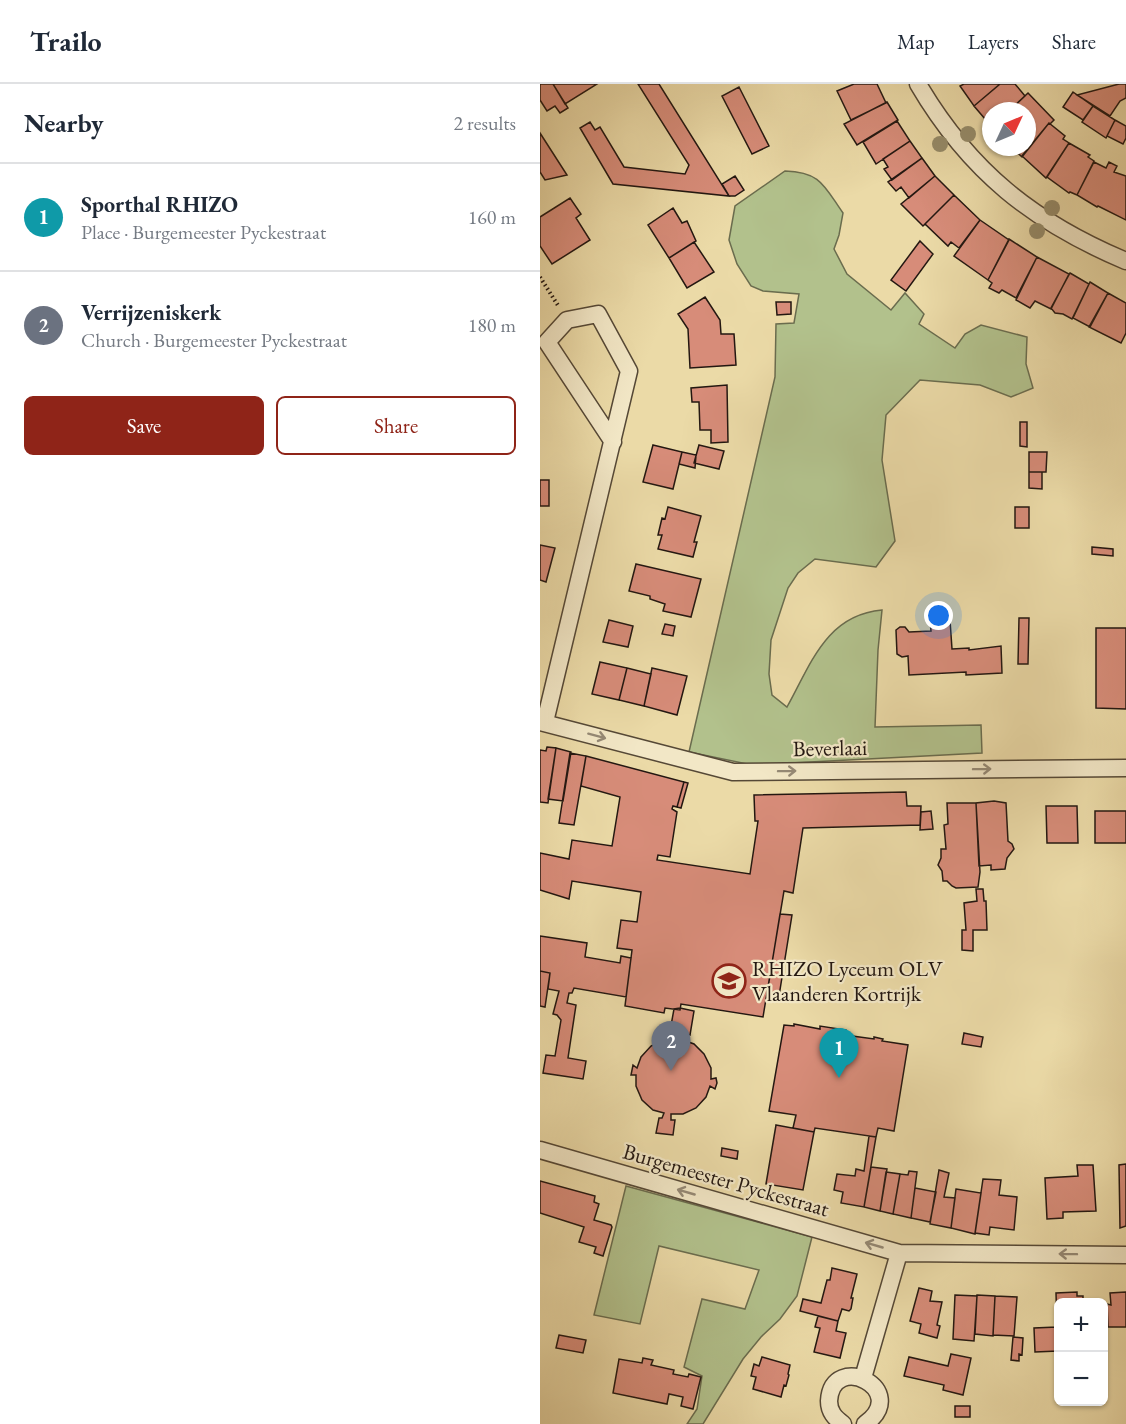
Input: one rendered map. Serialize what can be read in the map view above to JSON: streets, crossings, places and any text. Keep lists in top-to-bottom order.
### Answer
{
  "streets": {
    "street": ["Beverlaai", "Burgemeester Pyckestraat"]
  },
  "one_way": ["Beverlaai", "Burgemeester Pyckestraat"],
  "places": {
    "school or university": ["RHIZO Lyceum OLV Vlaanderen Kortrijk"]
  },
  "north": "top right",
  "page": {
    "header": "Trailo",
    "nav": ["Map", "Layers", "Share"],
    "heading": ["Nearby", "2 results"],
    "list": [
      {
        "mark": "1",
        "name": "Sporthal RHIZO",
        "note": "Place · Burgemeester Pyckestraat",
        "value": "160 m"
      },
      {
        "mark": "2",
        "name": "Verrijzeniskerk",
        "note": "Church · Burgemeester Pyckestraat",
        "value": "180 m"
      }
    ],
    "buttons": ["Save", "Share"],
    "pins": ["2", "1"],
    "map_buttons": ["+", "−"]
  }
}
